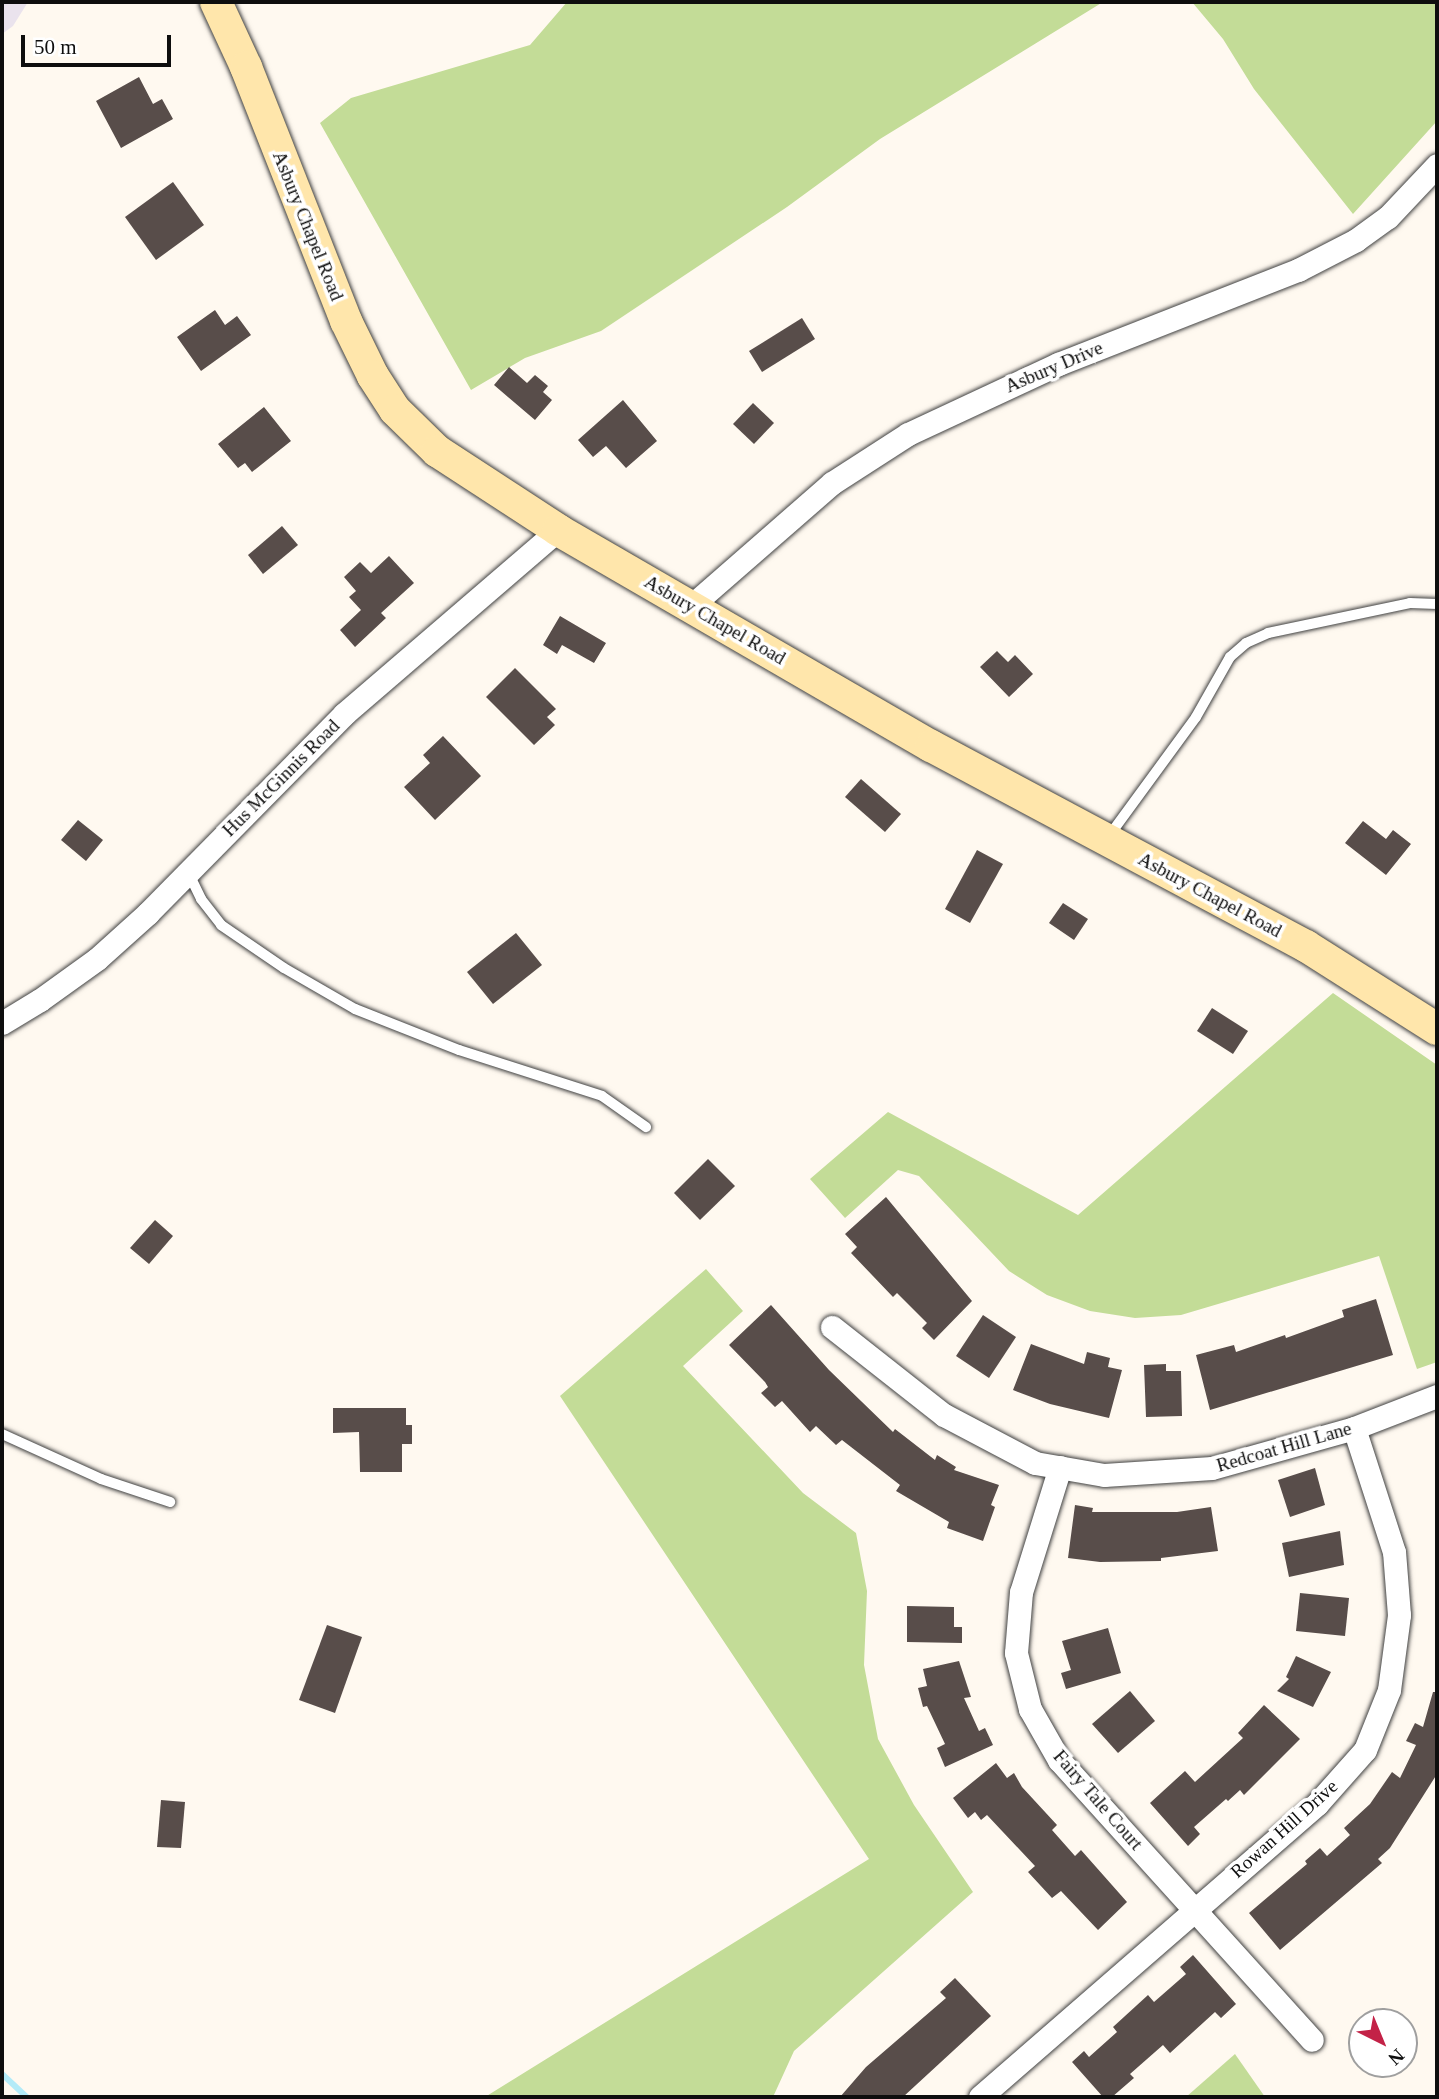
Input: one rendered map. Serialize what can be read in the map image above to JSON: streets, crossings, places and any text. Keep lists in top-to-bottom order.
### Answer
{
  "streets": {
    "main road": ["Asbury Chapel Road"],
    "street": [
      "Asbury Drive",
      "Hus McGinnis Road",
      "Redcoat Hill Lane",
      "Fairy Tale Court",
      "Rowan Hill Drive"
    ]
  },
  "crossings": [
    ["Asbury Chapel Road", "Asbury Drive"],
    ["Asbury Chapel Road", "Hus McGinnis Road"],
    ["Redcoat Hill Lane", "Fairy Tale Court"],
    ["Redcoat Hill Lane", "Rowan Hill Drive"],
    ["Fairy Tale Court", "Rowan Hill Drive"]
  ],
  "scale_bar": "50 m",
  "north": "bottom right"
}
